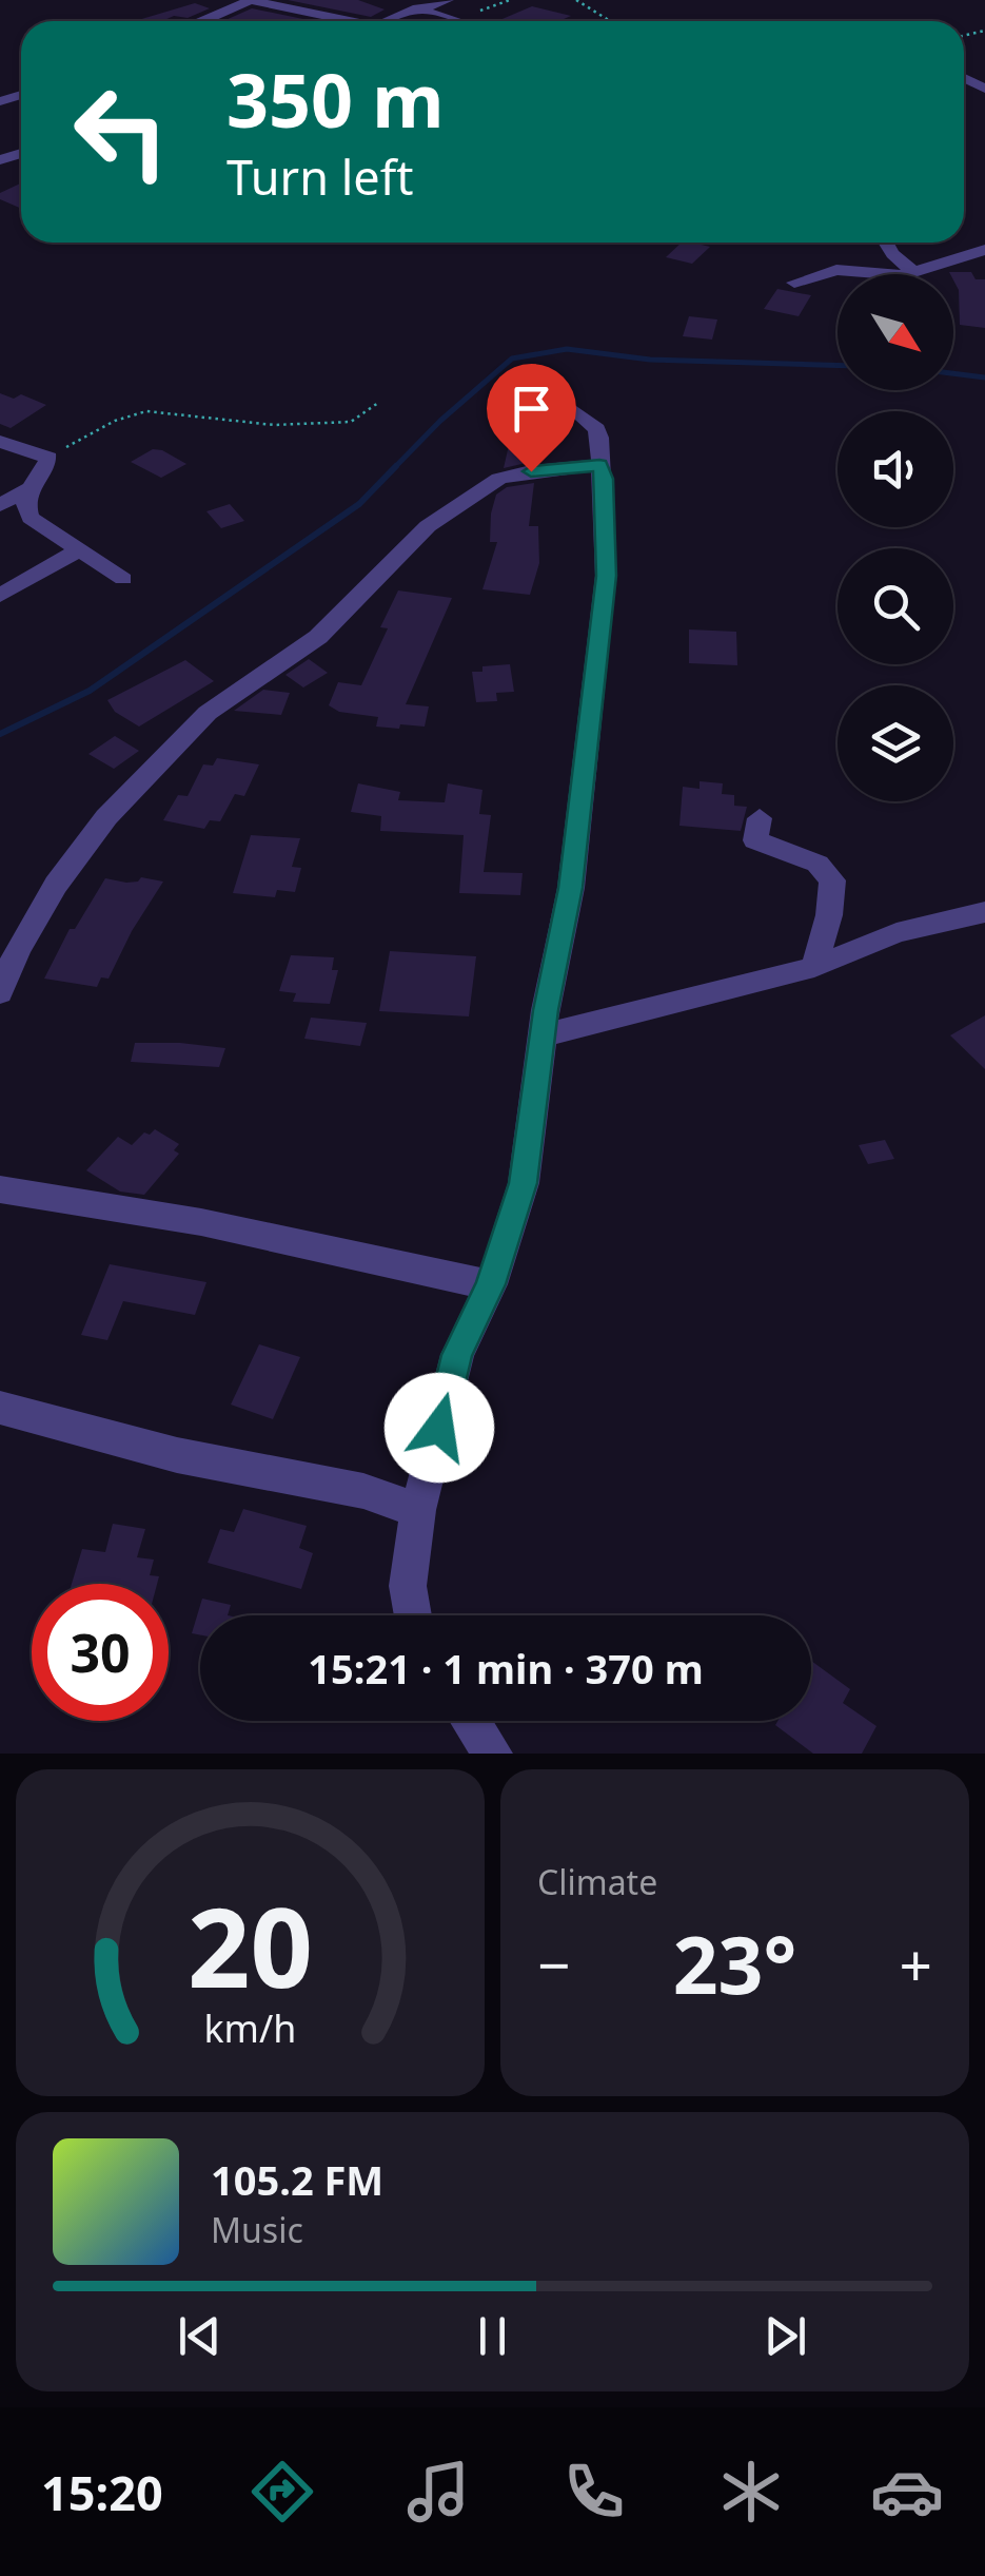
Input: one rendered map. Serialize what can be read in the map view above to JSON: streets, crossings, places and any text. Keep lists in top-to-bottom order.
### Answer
{
  "north": "bottom right",
  "page": {
    "turn": ["350 m", "Turn left"],
    "limit": "30",
    "trip": "15:21 · 1 min · 370 m",
    "tile": "Climate",
    "heat": ["−", "23°", "+"],
    "song": ["105.2 FM", "Music"],
    "tabs": "15:20",
    "gauge": ["20", "km/h"]
  }
}
